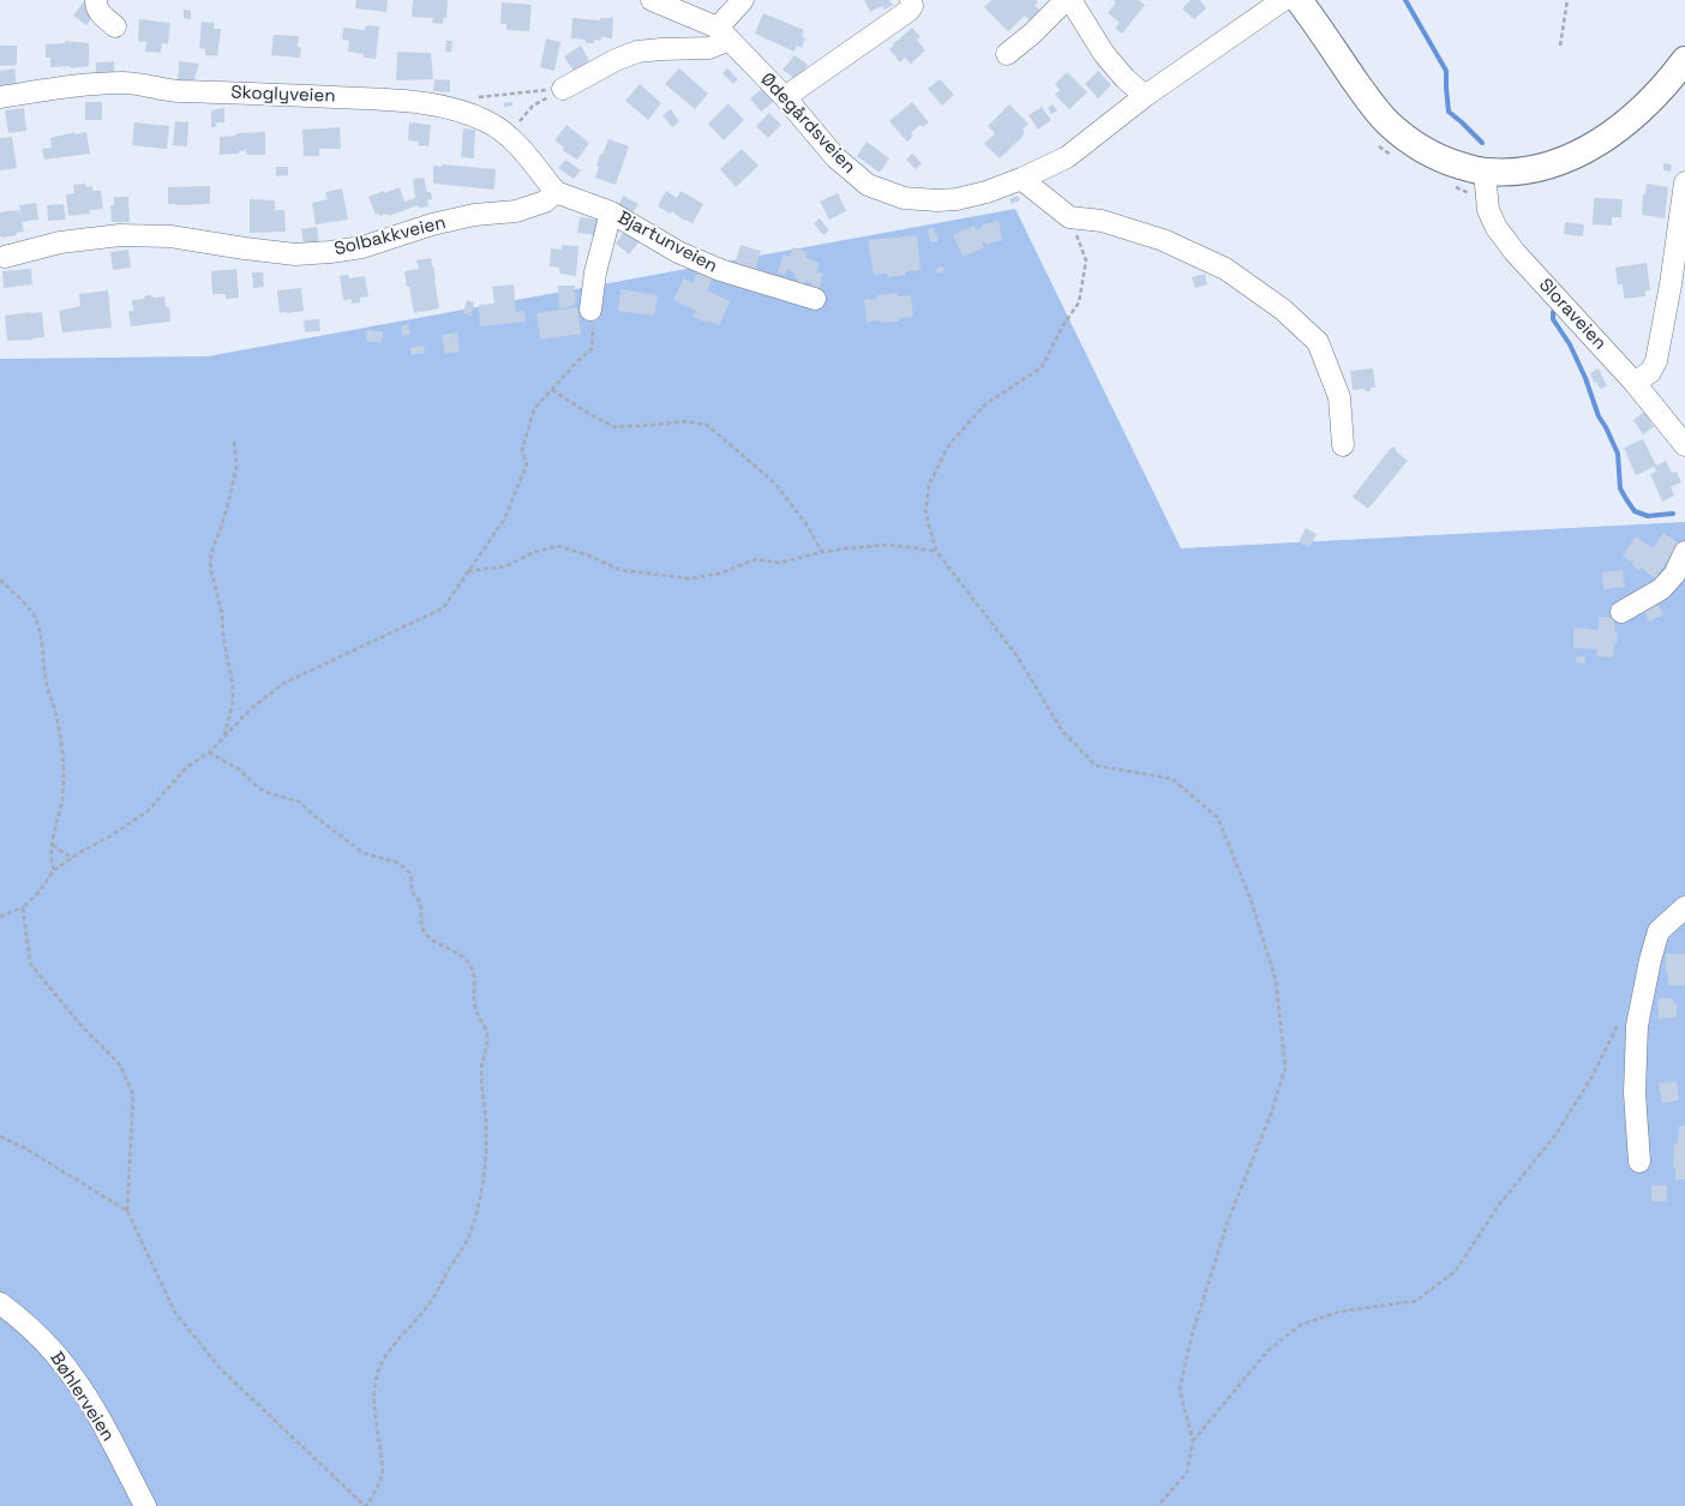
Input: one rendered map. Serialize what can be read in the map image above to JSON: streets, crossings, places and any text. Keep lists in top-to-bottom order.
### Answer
{
  "streets": {
    "street": [
      "Skoglyveien",
      "Ødegårdsveien",
      "Solbakkveien",
      "Bjartunveien",
      "Sloraveien",
      "Bøhlerveien"
    ]
  },
  "crossings": [
    ["Solbakkveien", "Bjartunveien"]
  ]
}
